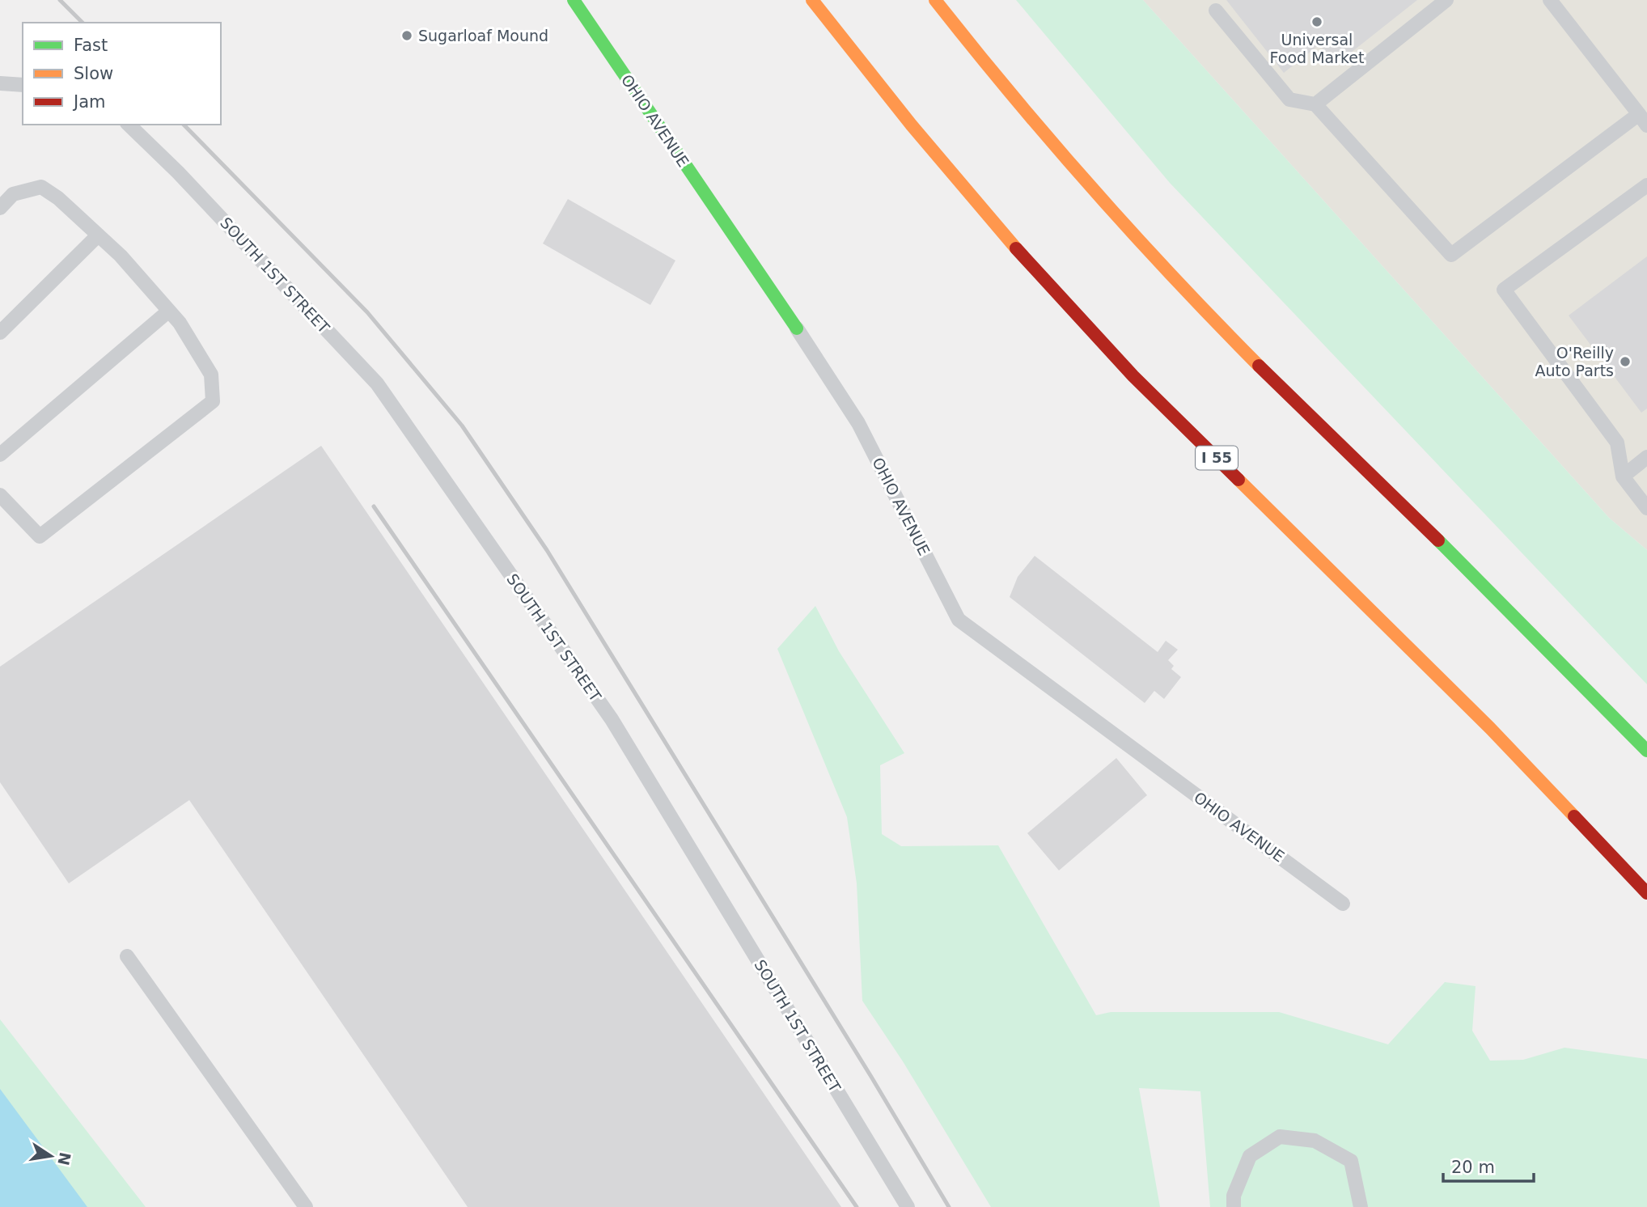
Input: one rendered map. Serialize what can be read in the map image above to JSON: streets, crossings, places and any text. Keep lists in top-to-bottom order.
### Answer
{
  "streets": {
    "main road": ["OHIO AVENUE", "I 55"],
    "lane": ["SOUTH 1ST STREET"]
  },
  "places": ["Universal Food Market", "Sugarloaf Mound", "O'Reilly Auto Parts"],
  "legend": ["Fast", "Slow", "Jam"],
  "scale_bar": "20 m",
  "north": "right"
}
